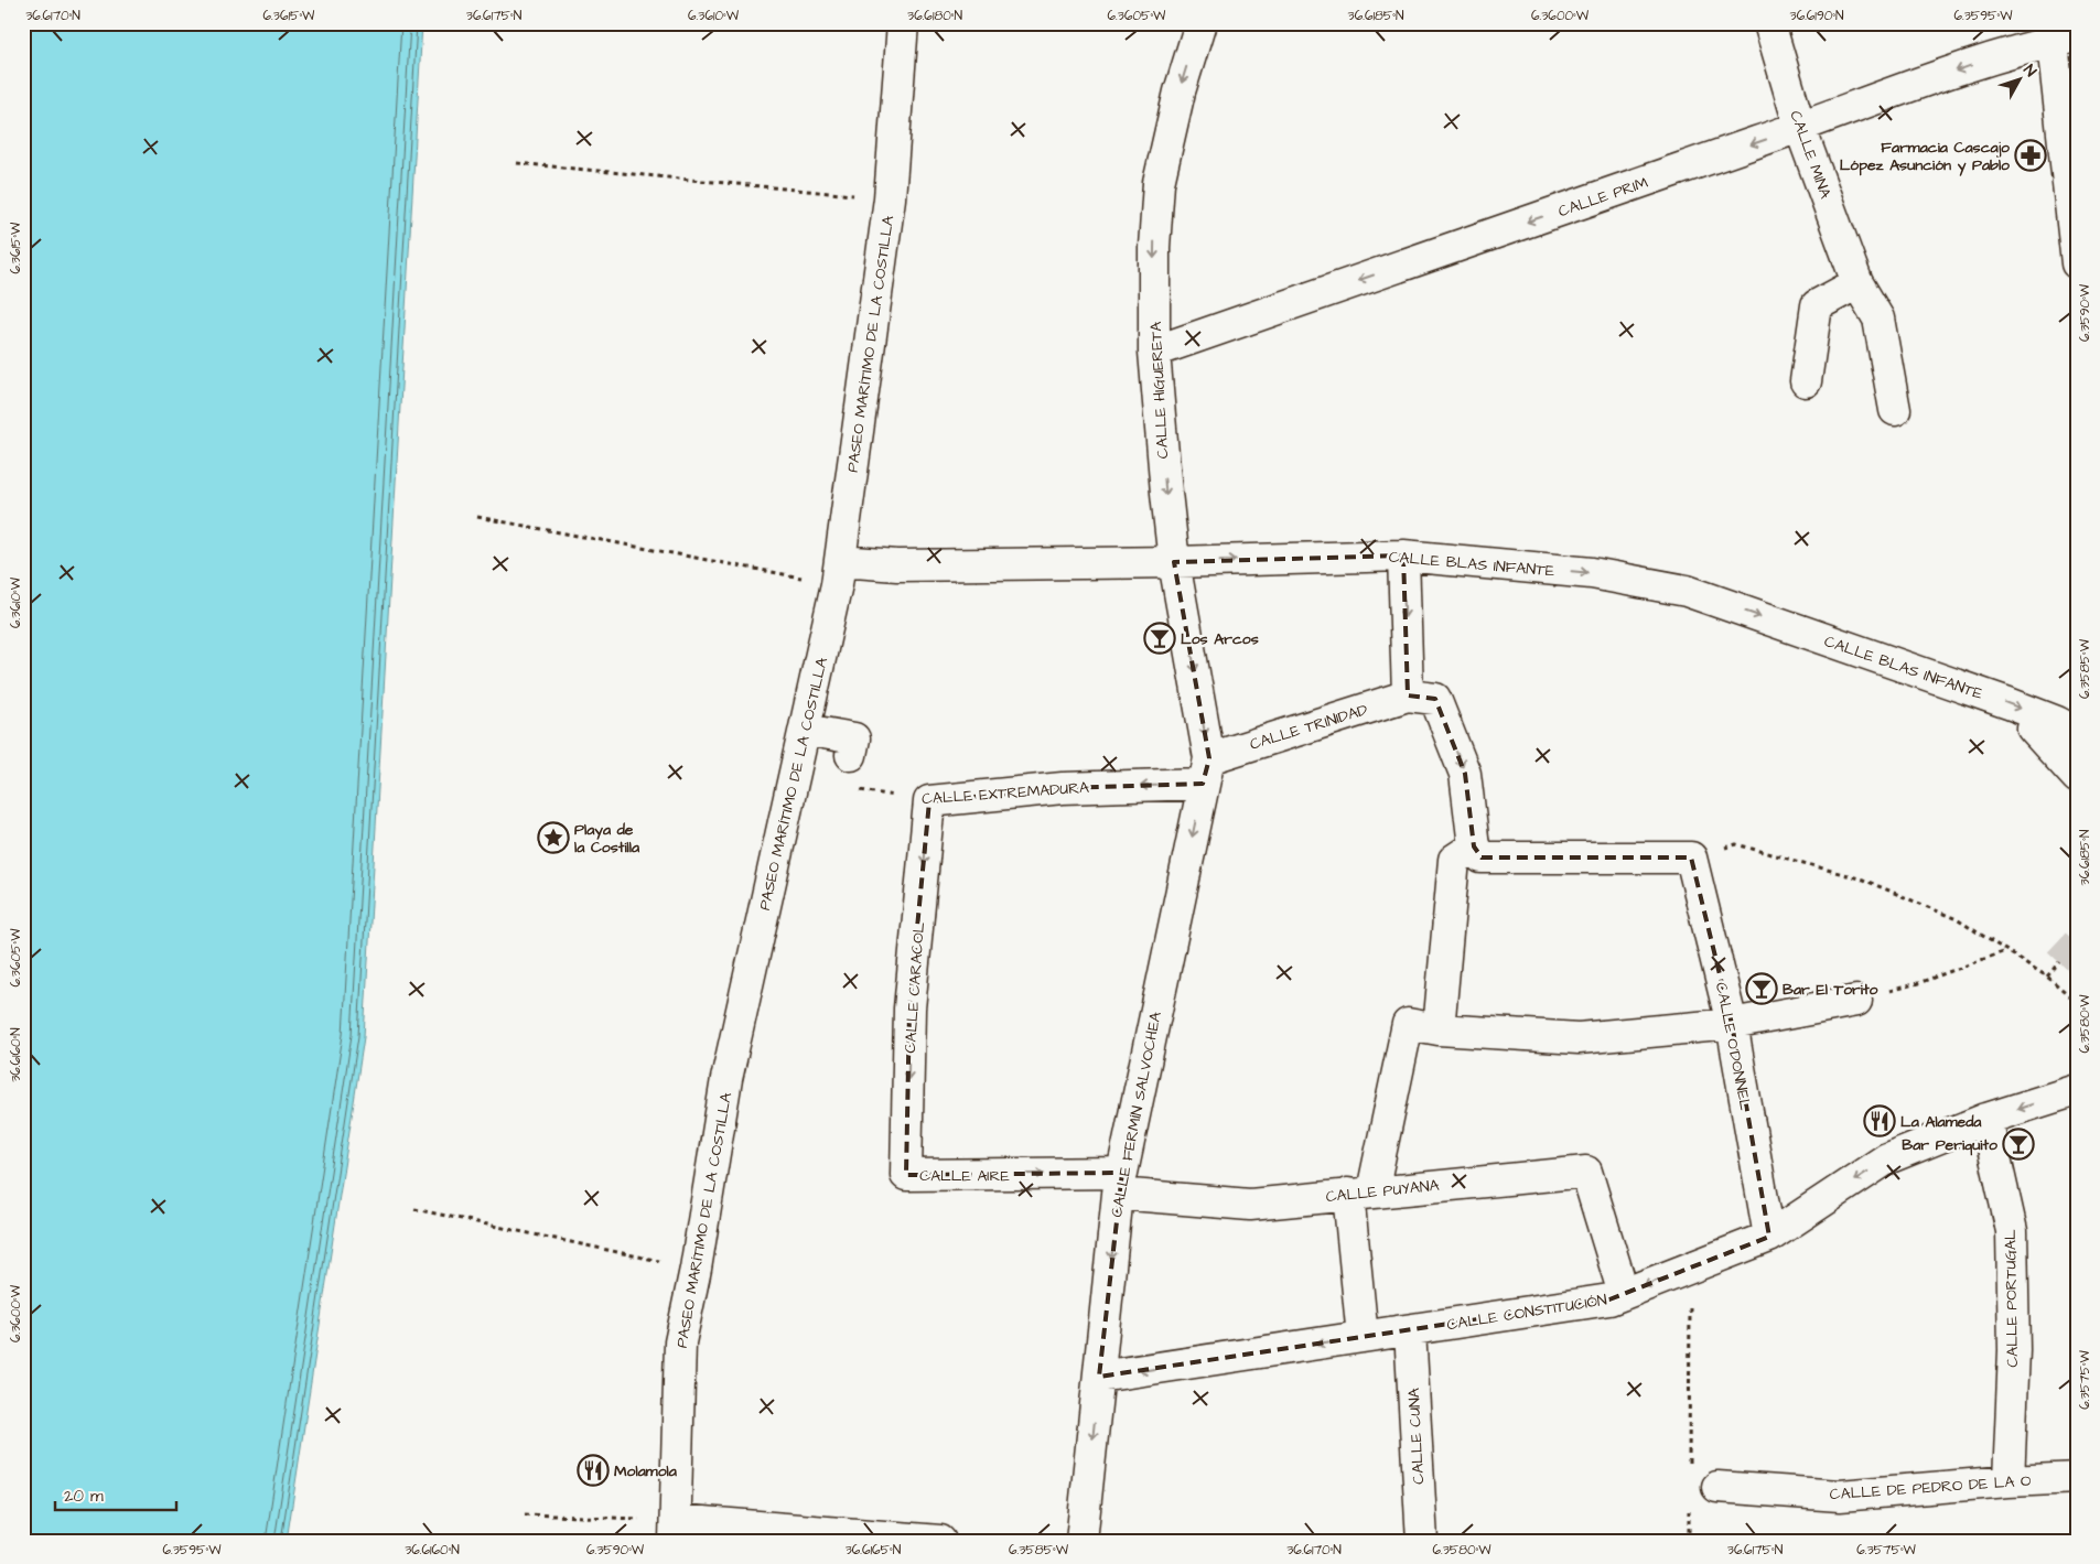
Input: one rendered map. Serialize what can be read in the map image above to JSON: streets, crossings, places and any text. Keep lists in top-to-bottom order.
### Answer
{
  "streets": {
    "street": [
      "CALLE MINA",
      "CALLE PRIM",
      "PASEO MARÍTIMO DE LA COSTILLA",
      "CALLE HIGUERETA",
      "CALLE BLAS INFANTE",
      "CALLE TRINIDAD",
      "CALLE EXTREMADURA",
      "CALLE CARACOL",
      "CALLE O'DONNEL",
      "CALLE FERMÍN SALVOCHEA",
      "CALLE AIRE",
      "CALLE PUYANA",
      "CALLE PORTUGAL",
      "CALLE CONSTITUCIÓN",
      "CALLE CUNA",
      "CALLE DE PEDRO DE LA O"
    ]
  },
  "crossings": [
    ["CALLE MINA", "CALLE PRIM"],
    ["CALLE PRIM", "CALLE HIGUERETA"],
    ["PASEO MARÍTIMO DE LA COSTILLA", "CALLE BLAS INFANTE"],
    ["CALLE HIGUERETA", "CALLE BLAS INFANTE"],
    ["CALLE HIGUERETA", "CALLE TRINIDAD"],
    ["CALLE HIGUERETA", "CALLE EXTREMADURA"],
    ["CALLE HIGUERETA", "CALLE FERMÍN SALVOCHEA"],
    ["CALLE TRINIDAD", "CALLE EXTREMADURA"],
    ["CALLE TRINIDAD", "CALLE FERMÍN SALVOCHEA"],
    ["CALLE EXTREMADURA", "CALLE CARACOL"],
    ["CALLE EXTREMADURA", "CALLE FERMÍN SALVOCHEA"],
    ["CALLE CARACOL", "CALLE AIRE"],
    ["CALLE O'DONNEL", "CALLE CONSTITUCIÓN"],
    ["CALLE FERMÍN SALVOCHEA", "CALLE AIRE"],
    ["CALLE FERMÍN SALVOCHEA", "CALLE PUYANA"],
    ["CALLE FERMÍN SALVOCHEA", "CALLE CONSTITUCIÓN"],
    ["CALLE AIRE", "CALLE PUYANA"],
    ["CALLE PUYANA", "CALLE CONSTITUCIÓN"],
    ["CALLE PORTUGAL", "CALLE CONSTITUCIÓN"],
    ["CALLE PORTUGAL", "CALLE DE PEDRO DE LA O"],
    ["CALLE CONSTITUCIÓN", "CALLE CUNA"]
  ],
  "one_way": [
    "CALLE PRIM",
    "CALLE HIGUERETA",
    "CALLE BLAS INFANTE",
    "CALLE EXTREMADURA",
    "CALLE CARACOL",
    "CALLE AIRE"
  ],
  "places": {
    "pharmacy": ["Farmacia Cascajo López Asunción y Pablo"],
    "bar": ["Los Arcos", "Bar El Torito", "Bar Periquito"],
    "place": ["Playa de la Costilla"],
    "restaurant": ["La Alameda", "Molamola"]
  },
  "scale_bar": "20 m",
  "north": "top right",
  "coordinates": [
    "36.6170°N",
    "6.3615°W",
    "36.6175°N",
    "6.3610°W",
    "36.6180°N",
    "6.3605°W",
    "36.6185°N",
    "6.3600°W",
    "36.6190°N",
    "6.3595°W",
    "6.3590°W",
    "6.3585°W",
    "6.3580°W",
    "36.6160°N",
    "6.3575°W",
    "36.6165°N"
  ]
}
